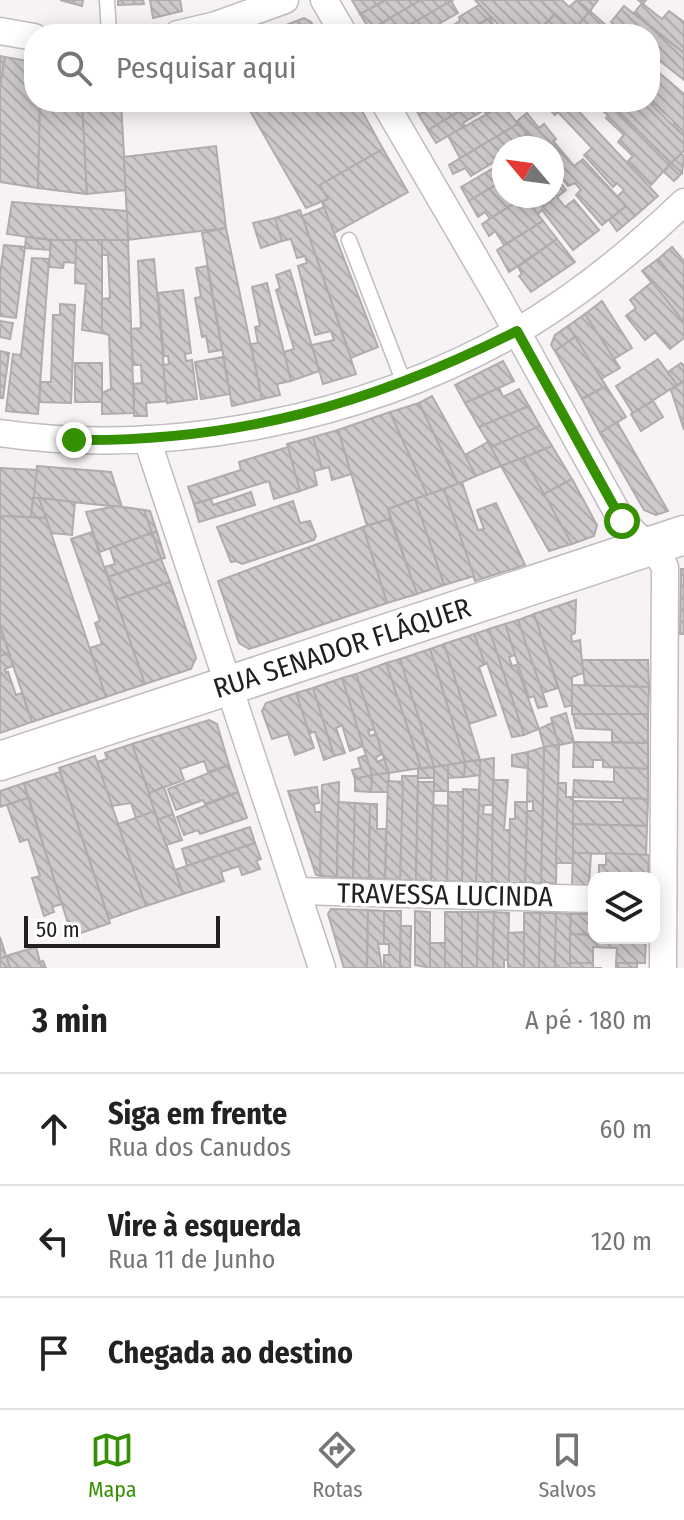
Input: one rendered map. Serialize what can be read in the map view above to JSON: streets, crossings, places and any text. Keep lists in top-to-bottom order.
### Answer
{
  "streets": {
    "street": ["RUA SENADOR FLÁQUER", "TRAVESSA LUCINDA"]
  },
  "scale_bar": "50 m",
  "north": "top left",
  "page": {
    "search": "Pesquisar aqui",
    "scale": "50 m",
    "heading": ["3 min", "A pé · 180 m"],
    "list": [
      ["Siga em frente", "Rua dos Canudos", "60 m"],
      ["Vire à esquerda", "Rua 11 de Junho", "120 m"],
      "Chegada ao destino"
    ],
    "nav": ["Mapa", "Rotas", "Salvos"]
  }
}
